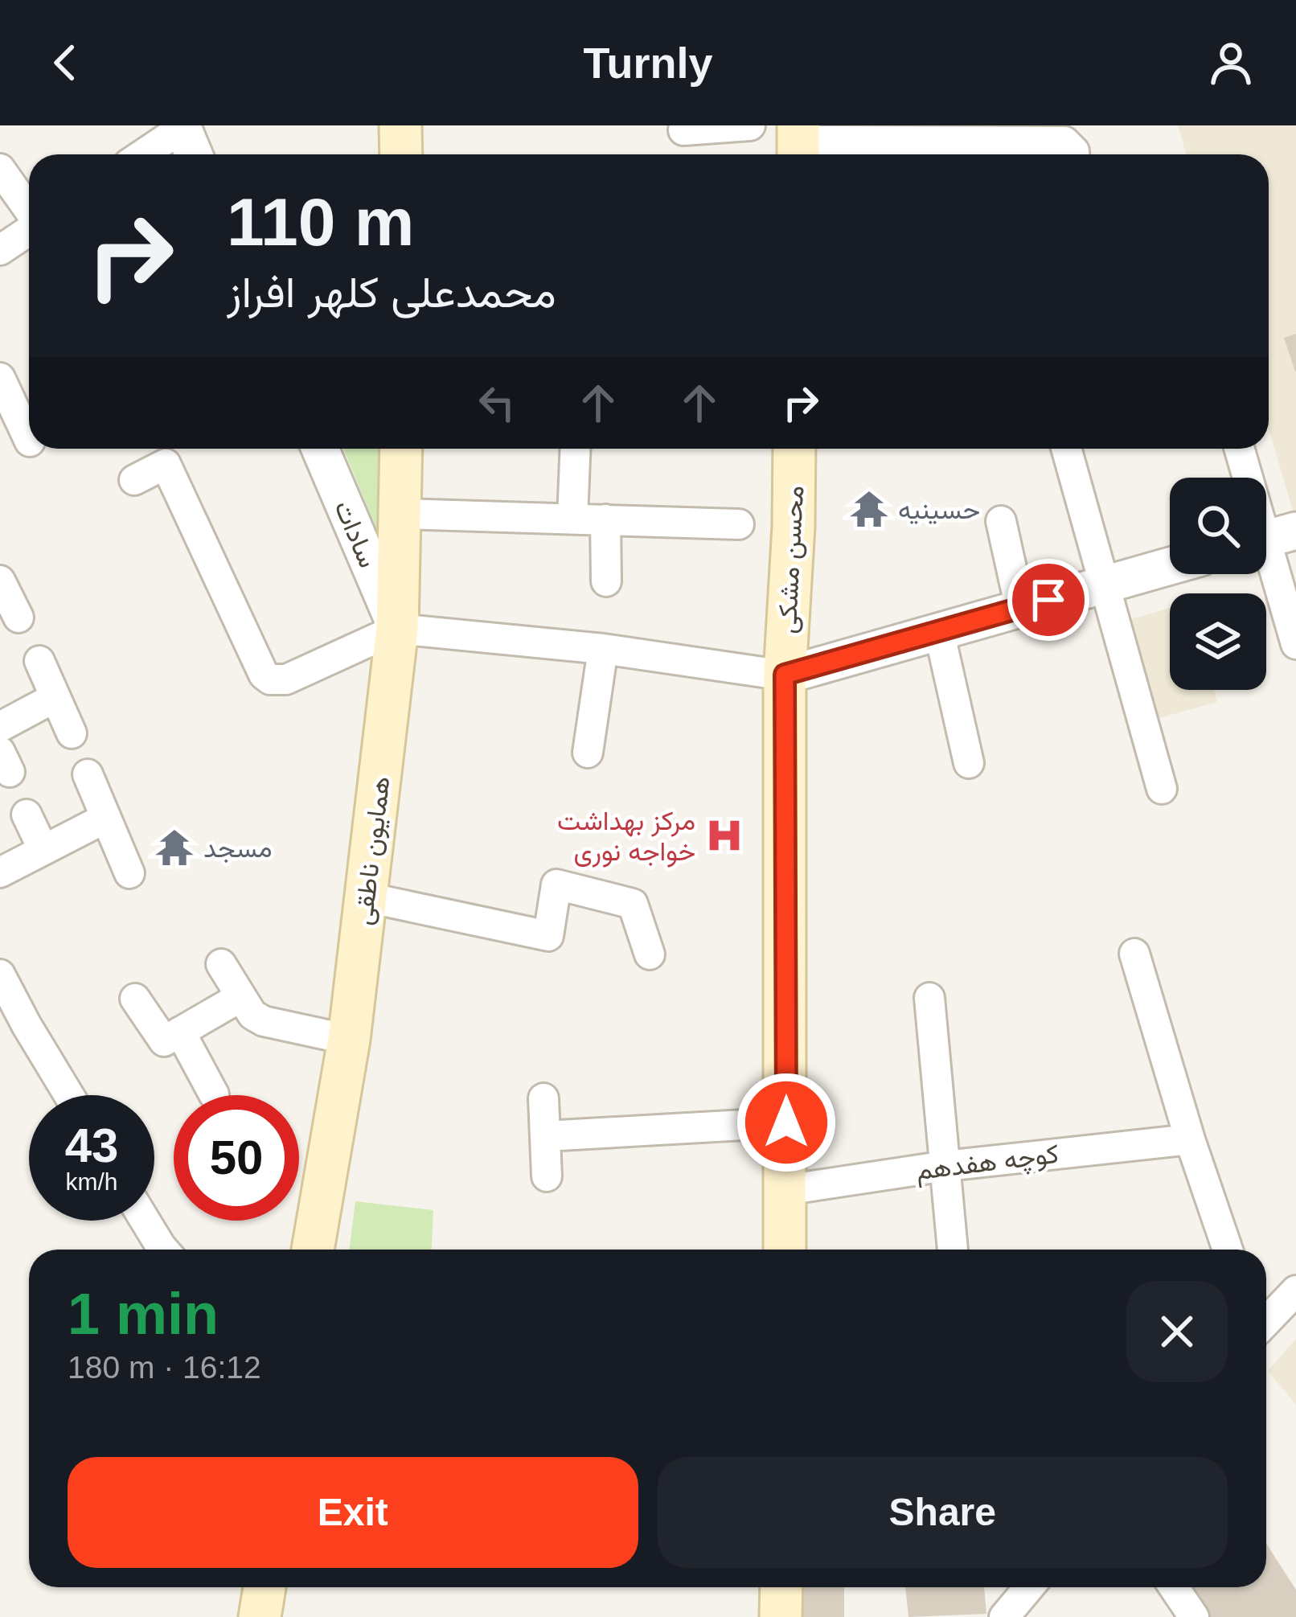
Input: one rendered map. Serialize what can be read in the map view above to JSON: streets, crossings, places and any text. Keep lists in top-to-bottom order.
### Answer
{
  "streets": {
    "main road": ["محسن مشکی", "همایون ناطقی"],
    "street": ["سادات", "کوچه هفدهم"]
  },
  "crossings": [
    ["سادات", "همایون ناطقی"],
    ["محسن مشکی", "کوچه هفدهم"]
  ],
  "places": {
    "temple": ["حسینیه", "مسجد"],
    "hospital": ["مرکز بهداشت خواجه نوری"]
  },
  "page": {
    "header": "Turnly",
    "turn": ["110 m", "محمدعلی کلهر افراز"],
    "speed": "43 km/h",
    "limit": "50",
    "heading": ["1 min", "180 m · 16:12"],
    "buttons": ["Exit", "Share"]
  }
}
